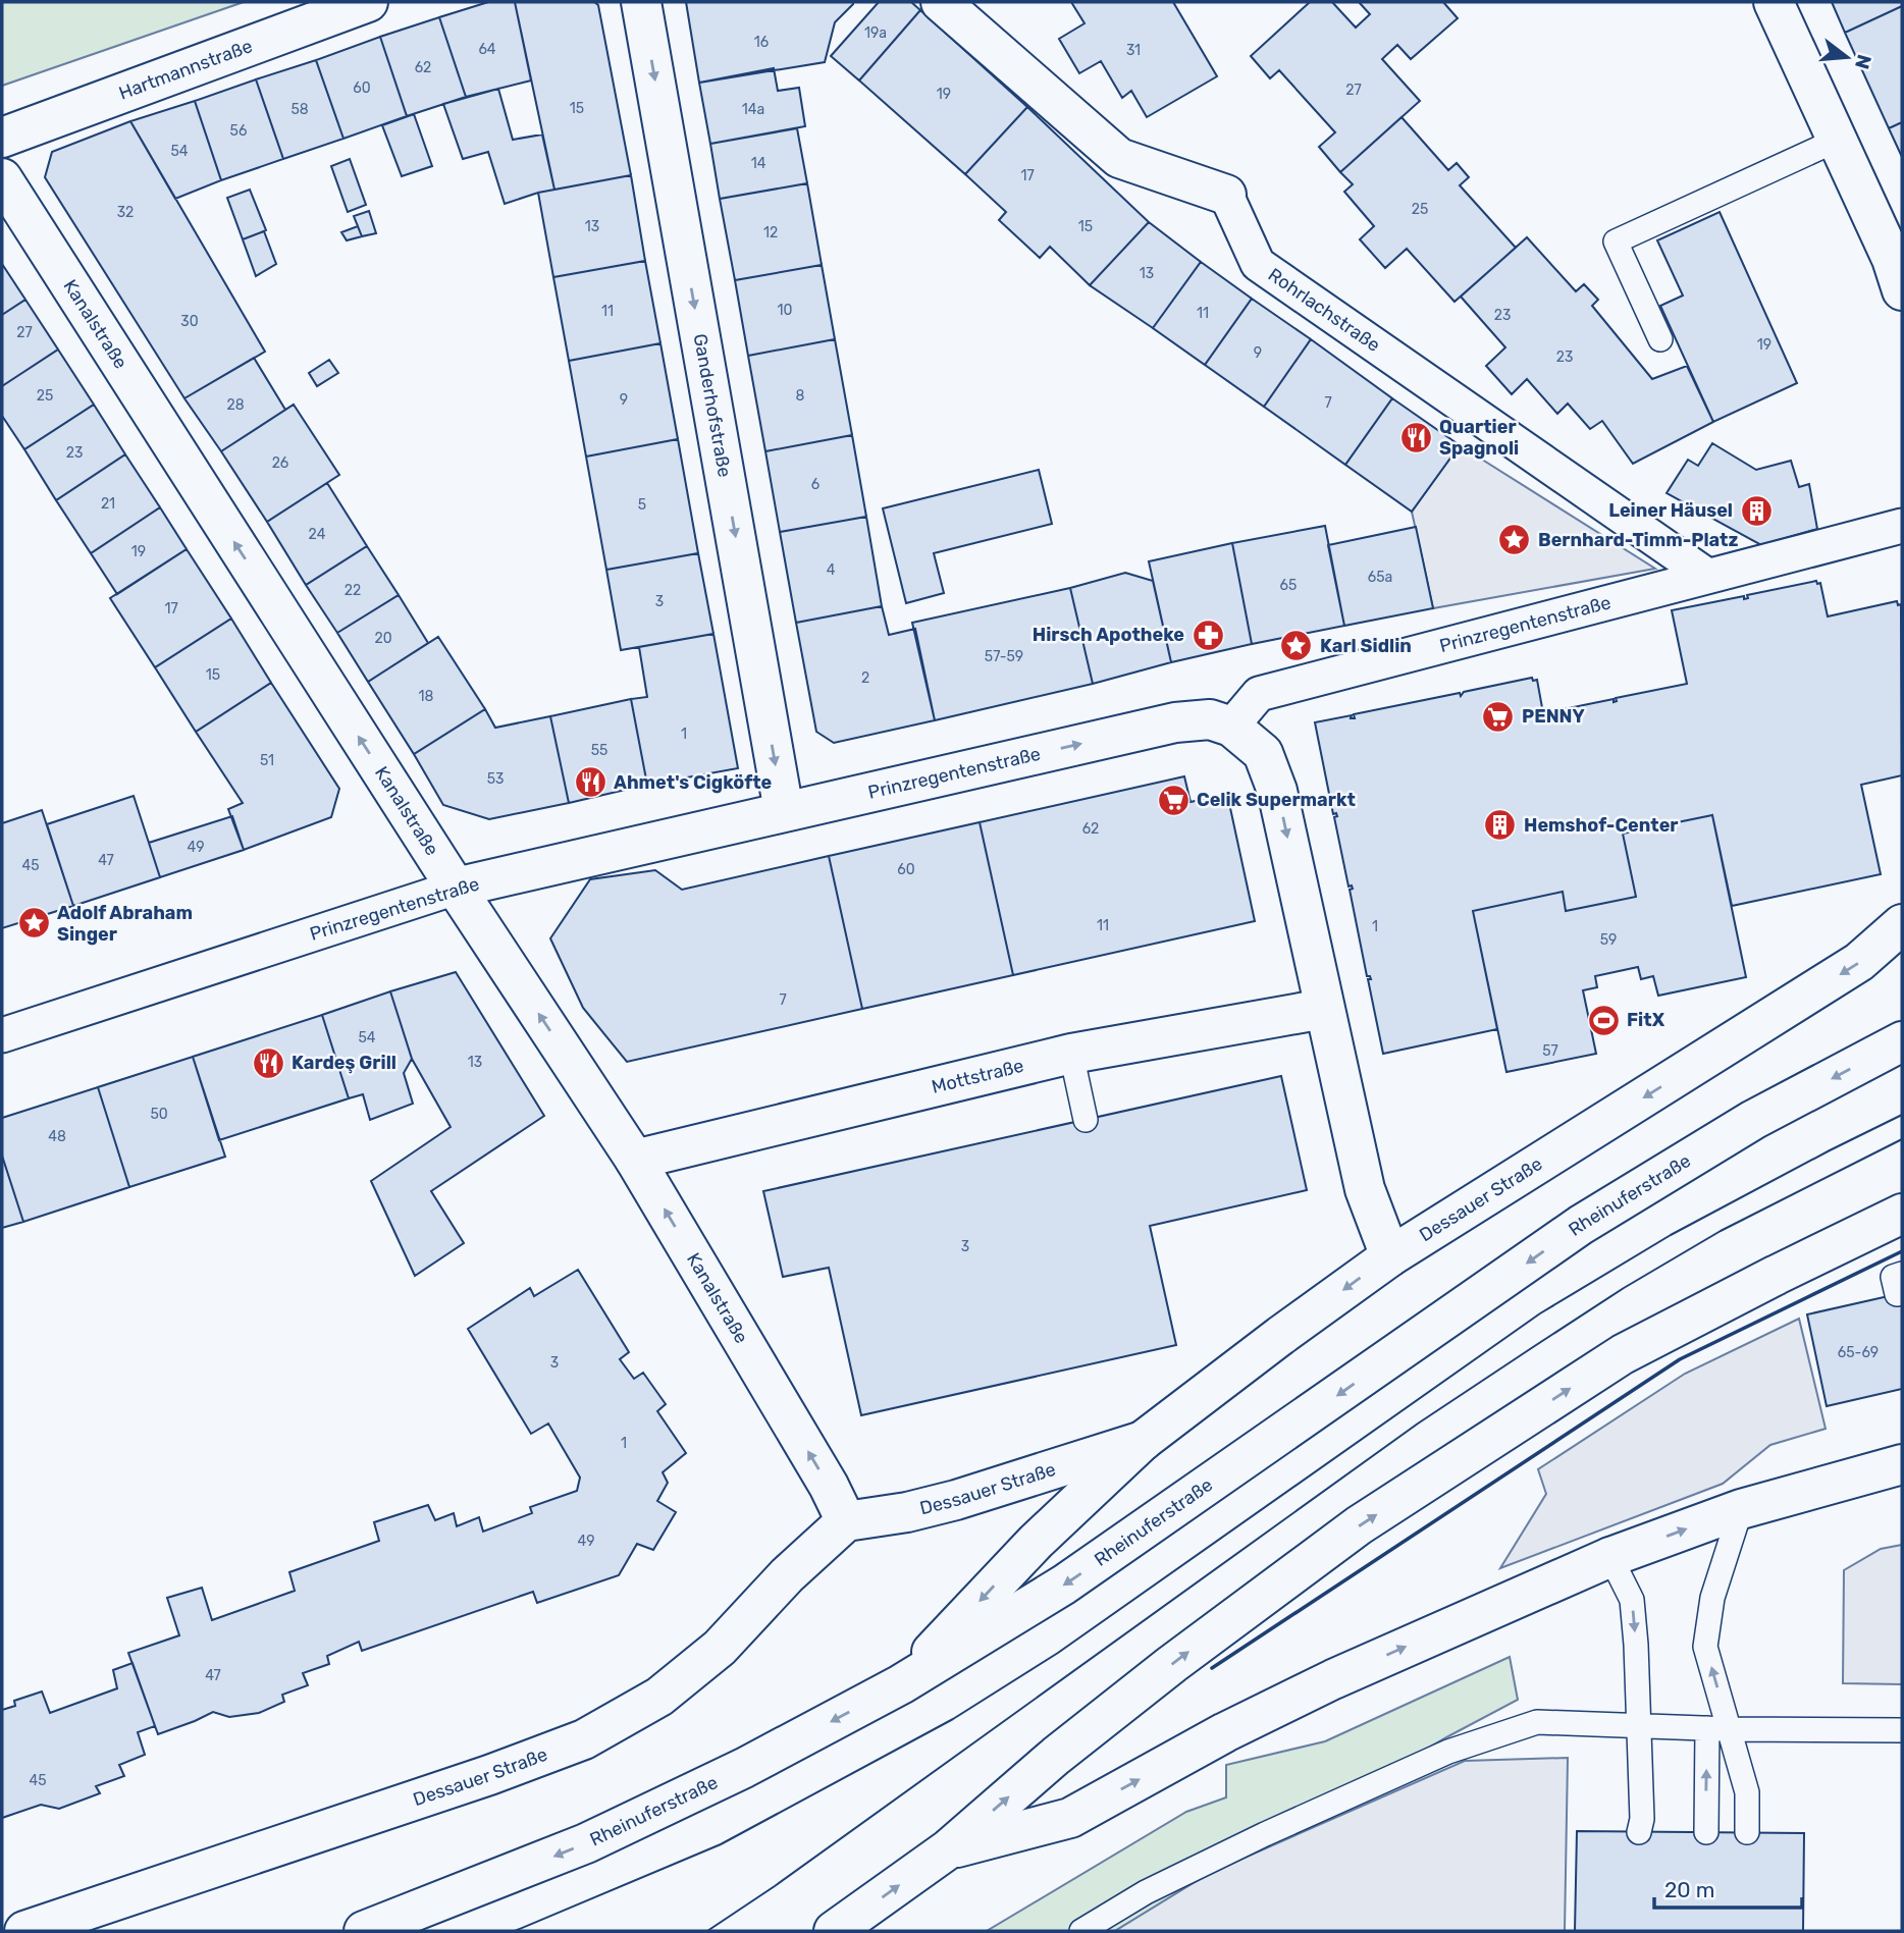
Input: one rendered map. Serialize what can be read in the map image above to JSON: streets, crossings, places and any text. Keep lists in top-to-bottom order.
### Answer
{
  "streets": {
    "street": [
      "Hartmannstraße",
      "Rohrlachstraße",
      "Kanalstraße",
      "Ganderhofstraße",
      "Prinzregentenstraße",
      "Mottstraße",
      "Rheinuferstraße",
      "Dessauer Straße"
    ]
  },
  "crossings": [
    ["Rohrlachstraße", "Prinzregentenstraße"],
    ["Kanalstraße", "Prinzregentenstraße"],
    ["Kanalstraße", "Mottstraße"],
    ["Kanalstraße", "Dessauer Straße"],
    ["Ganderhofstraße", "Prinzregentenstraße"]
  ],
  "one_way": ["Kanalstraße", "Ganderhofstraße"],
  "places": {
    "restaurant": ["Quartier Spagnoli", "Ahmet's Cigköfte", "Kardeş Grill"],
    "building": ["Leiner Häusel", "Hemshof-Center"],
    "place": ["Bernhard-Timm-Platz", "Karl Sidlin", "Adolf Abraham Singer"],
    "pharmacy": ["Hirsch Apotheke"],
    "supermarket": ["PENNY", "Celik Supermarkt"],
    "sports": ["FitX"]
  },
  "house_numbers": [
    "19a",
    "16",
    "64",
    "31",
    "62",
    "60",
    "27",
    "19",
    "15",
    "58",
    "14a",
    "56",
    "54",
    "14",
    "17",
    "25",
    "32",
    "13",
    "15",
    "12",
    "13",
    "10",
    "11",
    "11",
    "23",
    "30",
    "27",
    "19",
    "9",
    "23",
    "25",
    "8",
    "9",
    "7",
    "28",
    "23",
    "26",
    "6",
    "21",
    "5",
    "24",
    "19",
    "4",
    "65a",
    "65",
    "22",
    "3",
    "17",
    "20",
    "57-59",
    "15",
    "2",
    "18",
    "1",
    "55",
    "51",
    "53",
    "62",
    "49",
    "47",
    "45",
    "60",
    "11",
    "1",
    "59",
    "7",
    "54",
    "57",
    "13",
    "50",
    "48",
    "3",
    "65-69",
    "3",
    "1",
    "49",
    "47",
    "45"
  ],
  "scale_bar": "20 m",
  "north": "right"
}
